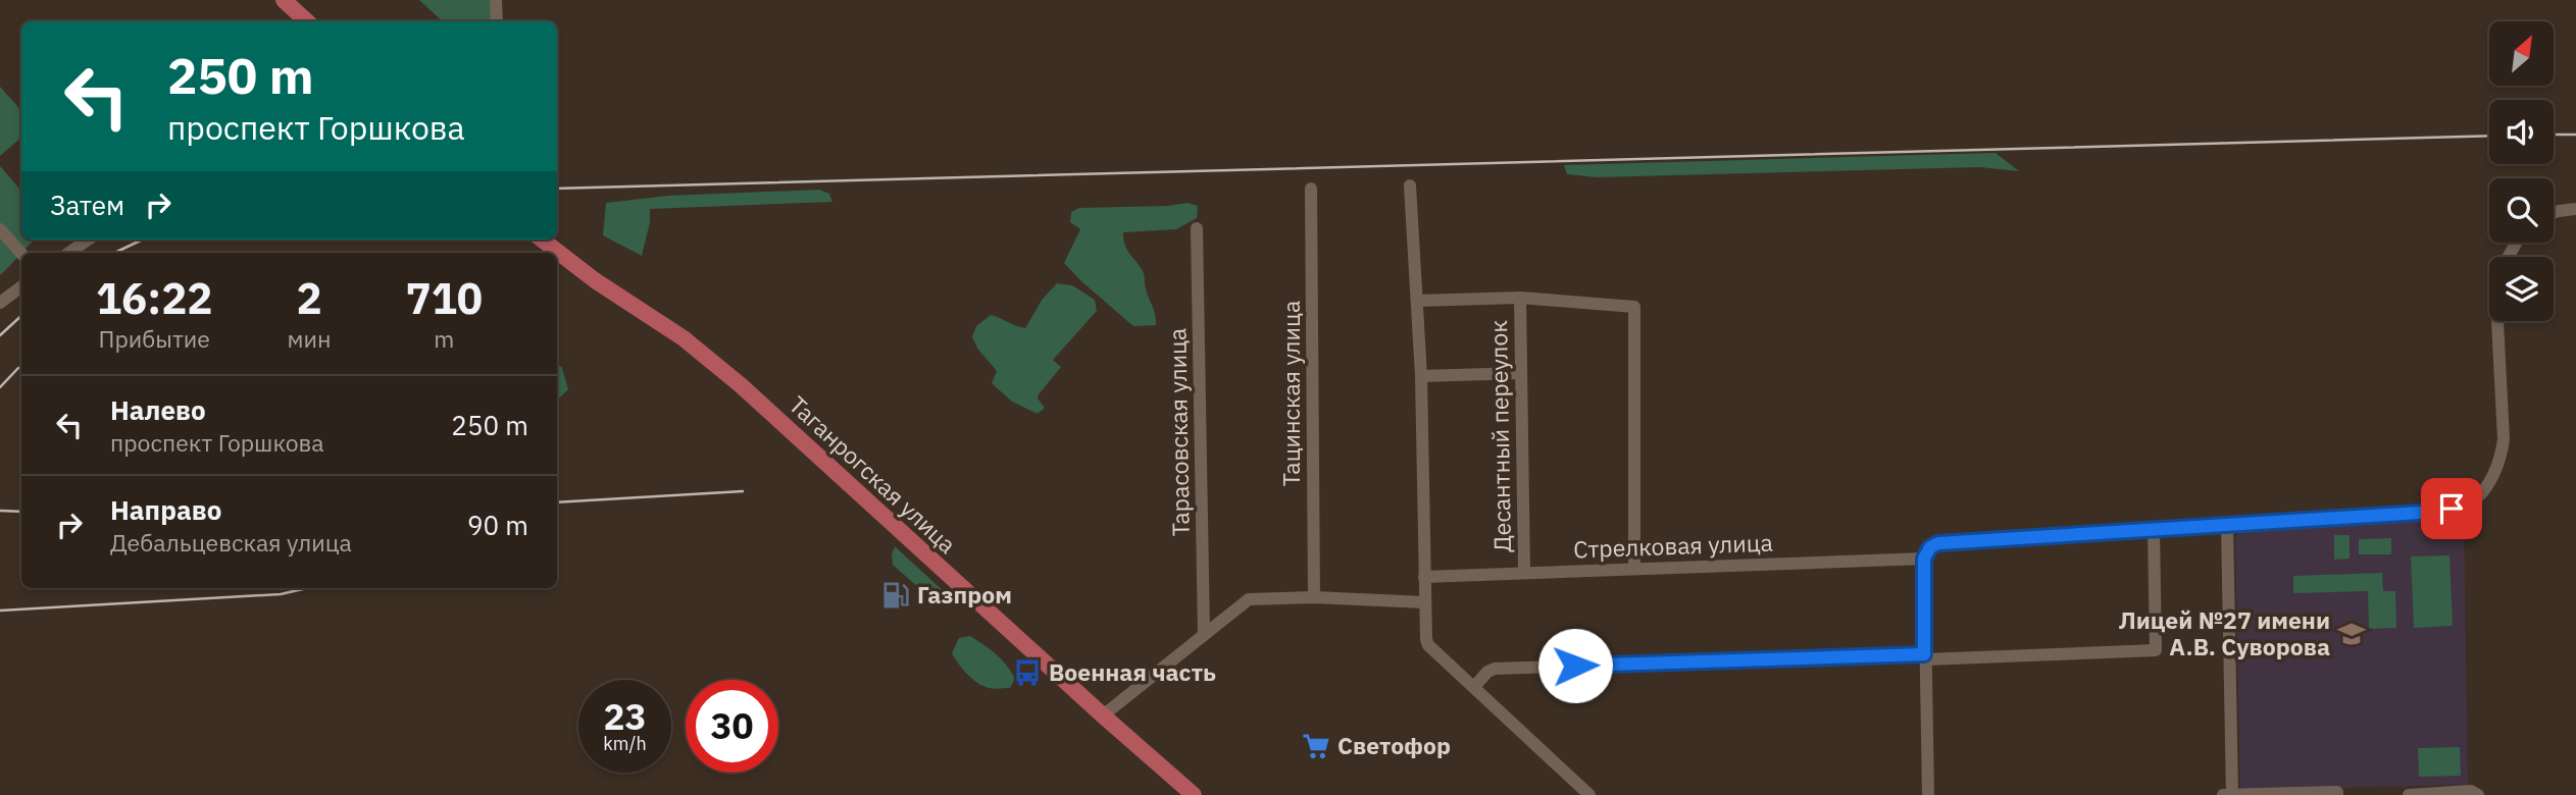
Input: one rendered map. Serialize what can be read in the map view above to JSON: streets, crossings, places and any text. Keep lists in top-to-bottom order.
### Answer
{
  "streets": {
    "main road": ["Таганрогская улица"],
    "street": [
      "Тацинская улица",
      "Тарасовская улица",
      "Десантный переулок",
      "Стрелковая улица"
    ]
  },
  "crossings": [
    ["Десантный переулок", "Стрелковая улица"]
  ],
  "places": {
    "fuel station": ["Газпром"],
    "school or university": ["Лицей №27 имени А.В. Суворова"],
    "bus stop": ["Военная часть"],
    "supermarket": ["Светофор"]
  },
  "north": "top right",
  "page": {
    "turn": ["250 m", "проспект Горшкова"],
    "then": "Затем",
    "eta": [
      "16:22",
      "Прибытие",
      "2",
      "мин",
      "710",
      "m"
    ],
    "list": [
      {
        "name": "Налево",
        "note": "проспект Горшкова",
        "value": "250 m"
      },
      {
        "name": "Направо",
        "note": "Дебальцевская улица",
        "value": "90 m"
      }
    ],
    "speed": "23 km/h",
    "limit": "30"
  }
}
